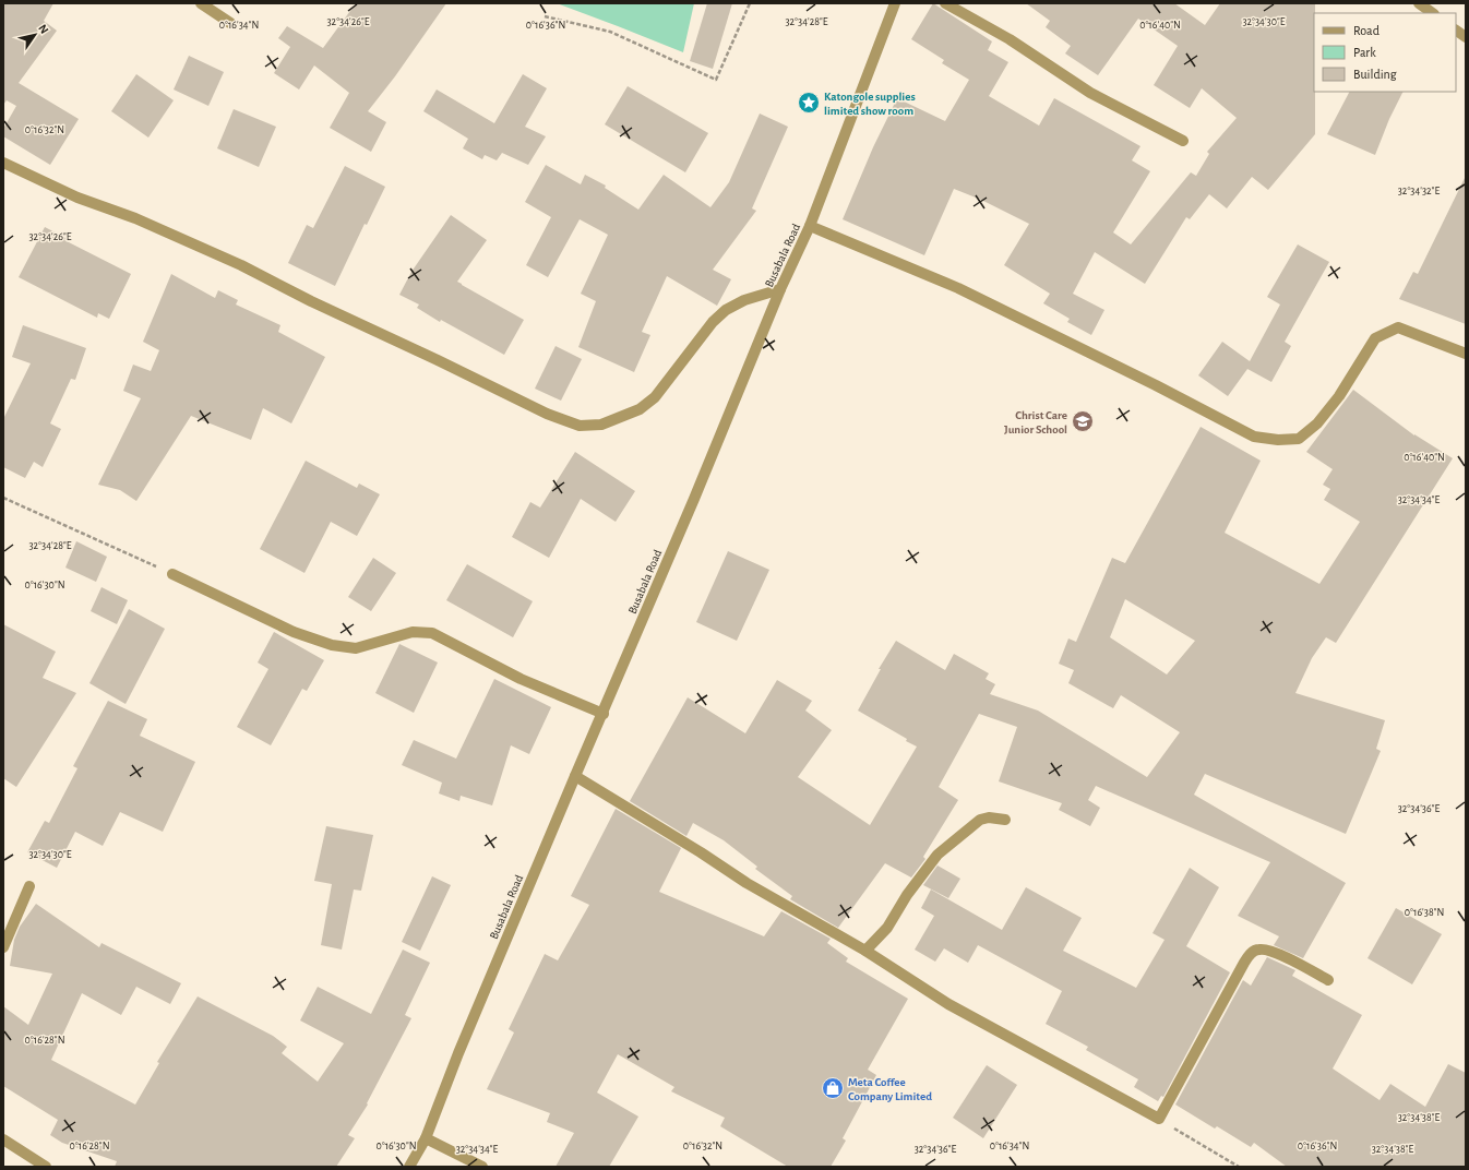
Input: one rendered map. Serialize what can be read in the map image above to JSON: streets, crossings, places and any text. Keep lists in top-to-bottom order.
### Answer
{
  "streets": {
    "street": ["Busabala Road"]
  },
  "places": {
    "place": ["Katongole supplies limited show room"],
    "school or university": ["Christ Care Junior School"],
    "shop": ["Meta Coffee Company Limited"]
  },
  "legend": ["Road", "Park", "Building"],
  "north": "top right",
  "coordinates": [
    "32°34'26\"E",
    "32°34'28\"E",
    "32°34'30\"E",
    "0°16'40\"N",
    "0°16'34\"N",
    "0°16'36\"N",
    "0°16'32\"N",
    "32°34'32\"E",
    "32°34'34\"E",
    "0°16'30\"N",
    "32°34'36\"E",
    "0°16'38\"N",
    "0°16'28\"N",
    "32°34'38\"E"
  ]
}
